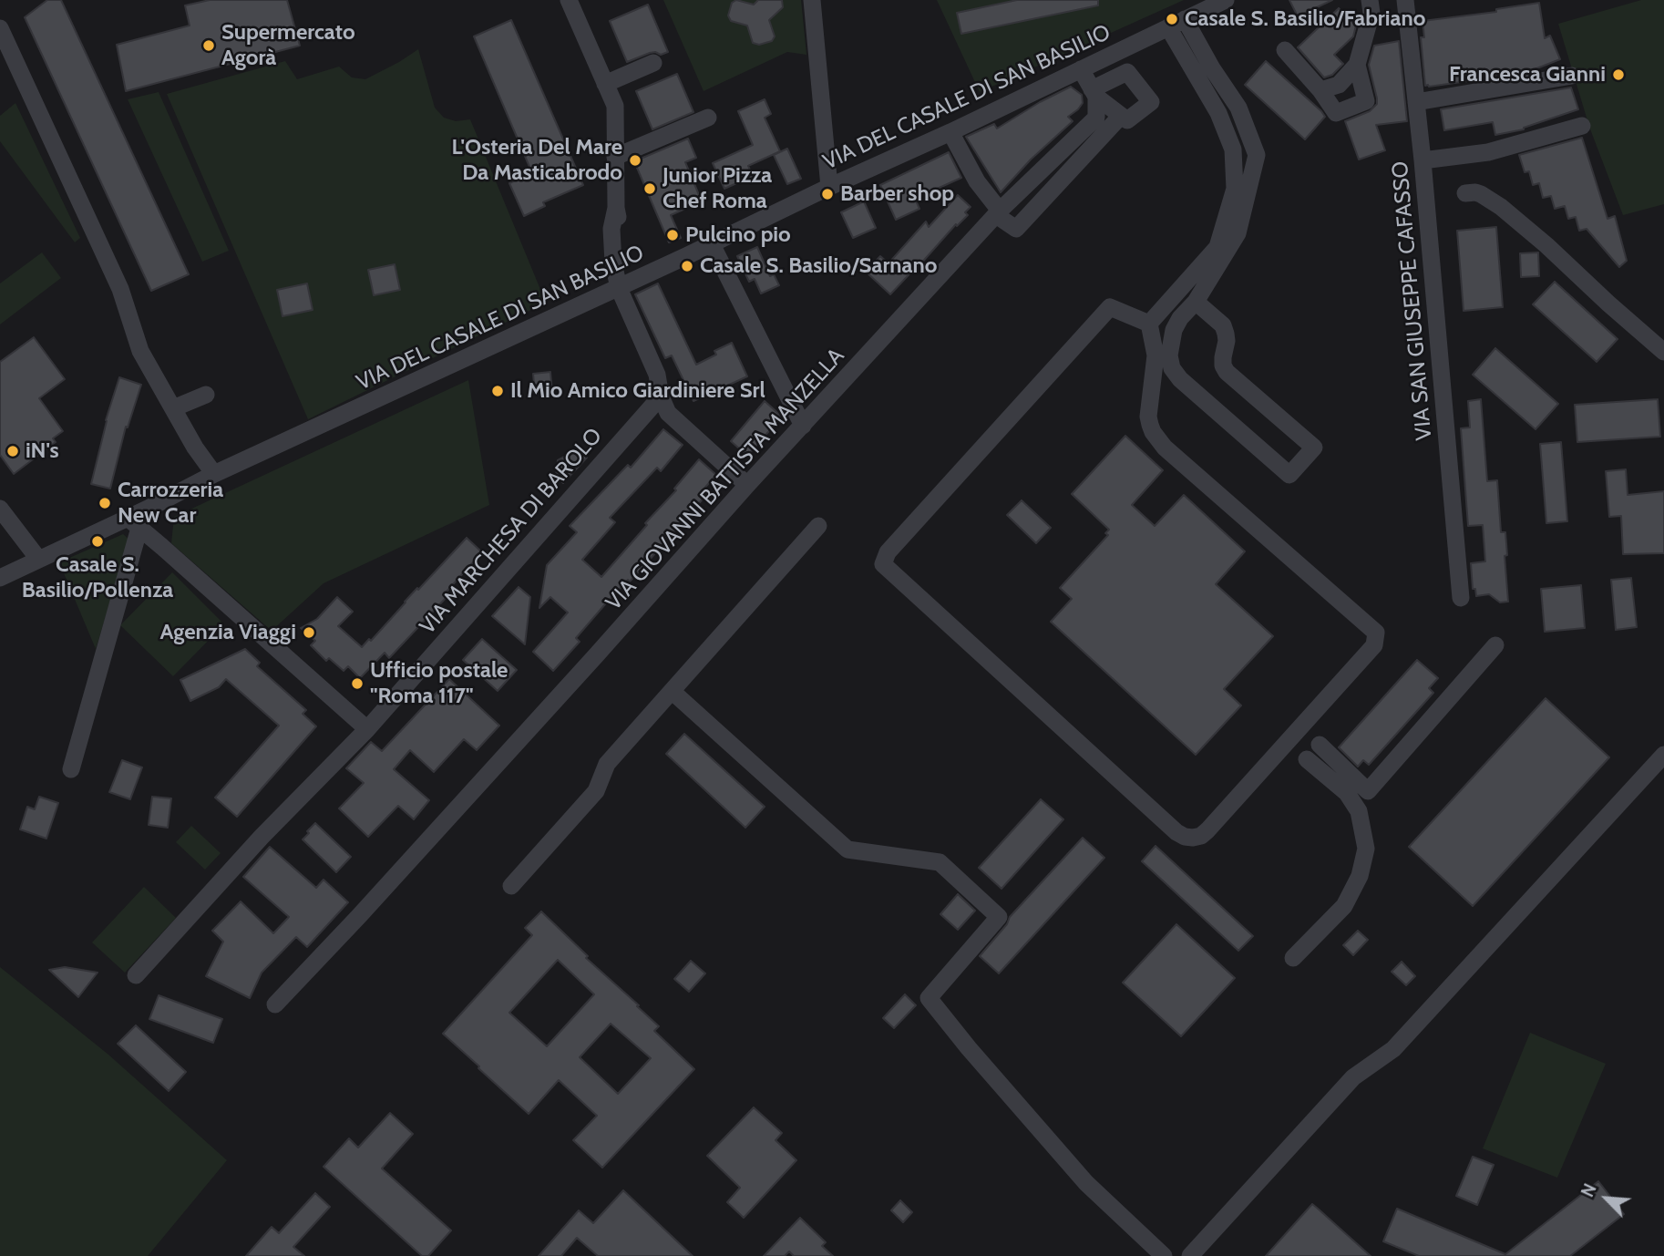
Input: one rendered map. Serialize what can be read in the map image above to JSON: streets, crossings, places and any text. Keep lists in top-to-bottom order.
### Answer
{
  "streets": {
    "street": [
      "VIA DEL CASALE DI SAN BASILIO",
      "VIA SAN GIUSEPPE CAFASSO",
      "VIA GIOVANNI BATTISTA MANZELLA",
      "VIA MARCHESA DI BAROLO"
    ]
  },
  "places": [
    "Casale S. Basilio/Fabriano",
    "Supermercato Agorà",
    "Francesca Gianni",
    "L'Osteria Del Mare Da Masticabrodo",
    "Junior Pizza Chef Roma",
    "Barber shop",
    "Pulcino pio",
    "Casale S. Basilio/Sarnano",
    "Il Mio Amico Giardiniere Srl",
    "iN's",
    "Carrozzeria New Car",
    "Casale S. Basilio/Pollenza",
    "Agenzia Viaggi",
    "Ufficio postale \"Roma 117\""
  ],
  "north": "top left"
}
